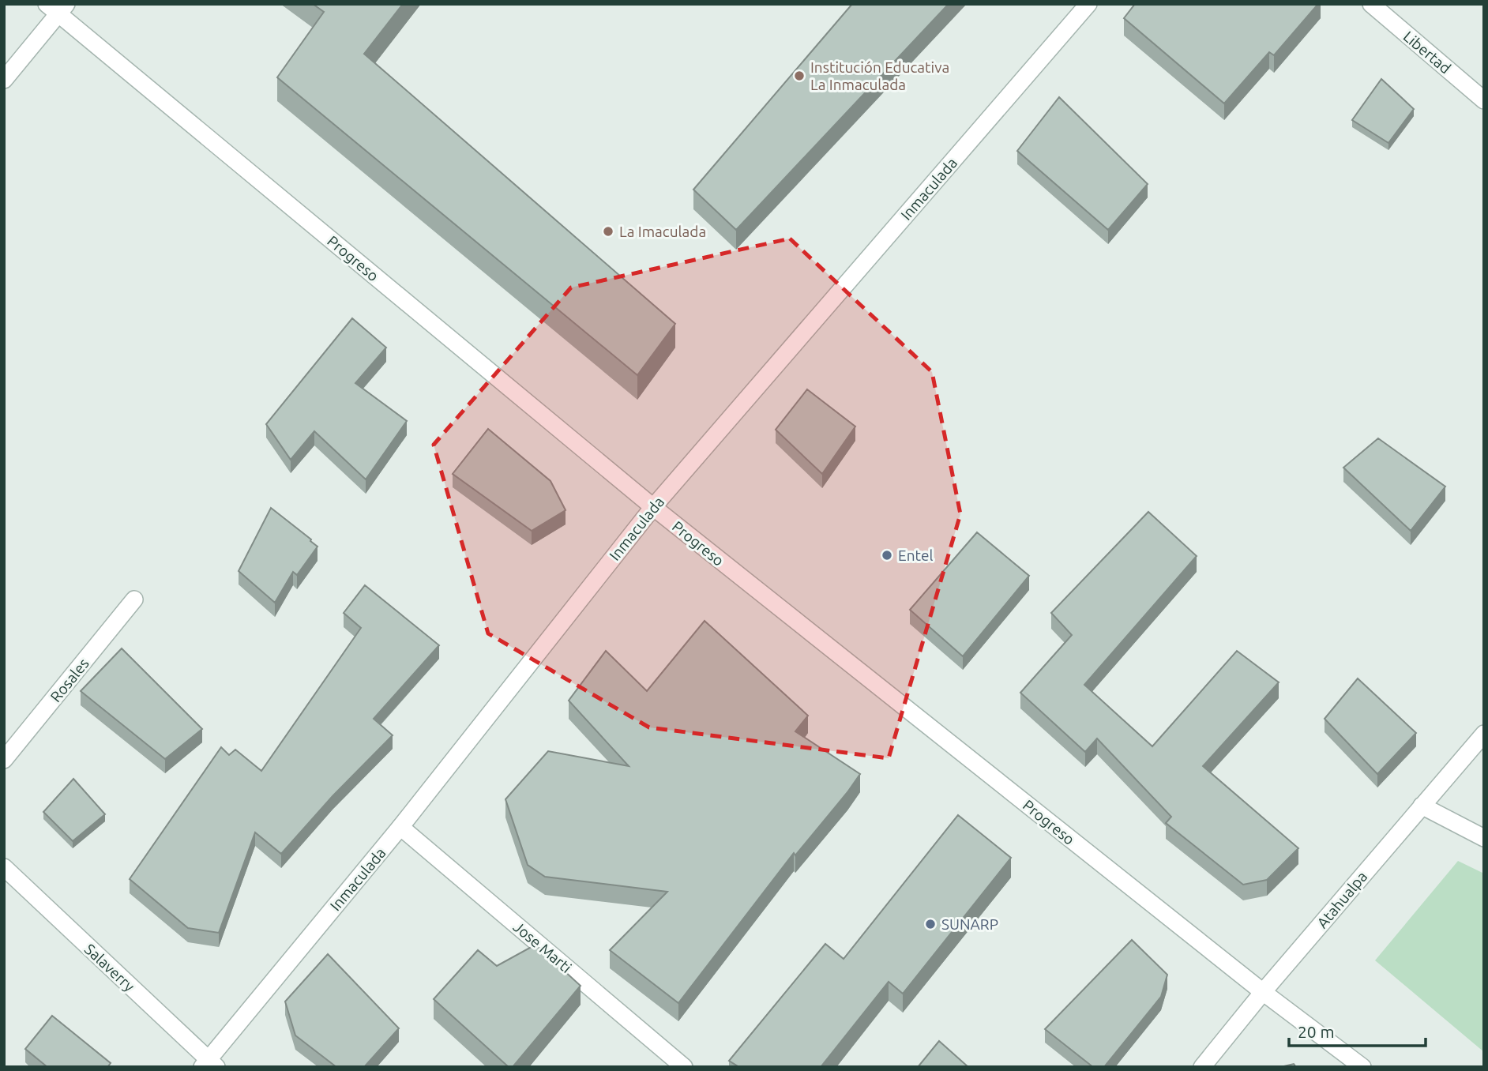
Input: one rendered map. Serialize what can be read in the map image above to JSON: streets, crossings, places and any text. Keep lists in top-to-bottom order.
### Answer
{
  "streets": {
    "street": [
      "Libertad",
      "Inmaculada",
      "Progreso",
      "Rosales",
      "Atahualpa",
      "Jose Marti",
      "Salaverry"
    ]
  },
  "crossings": [
    ["Inmaculada", "Progreso"],
    ["Inmaculada", "Jose Marti"],
    ["Inmaculada", "Salaverry"],
    ["Progreso", "Atahualpa"]
  ],
  "places": [
    "Institución Educativa La Inmaculada",
    "La Imaculada",
    "Entel",
    "SUNARP"
  ],
  "scale_bar": "20 m"
}
